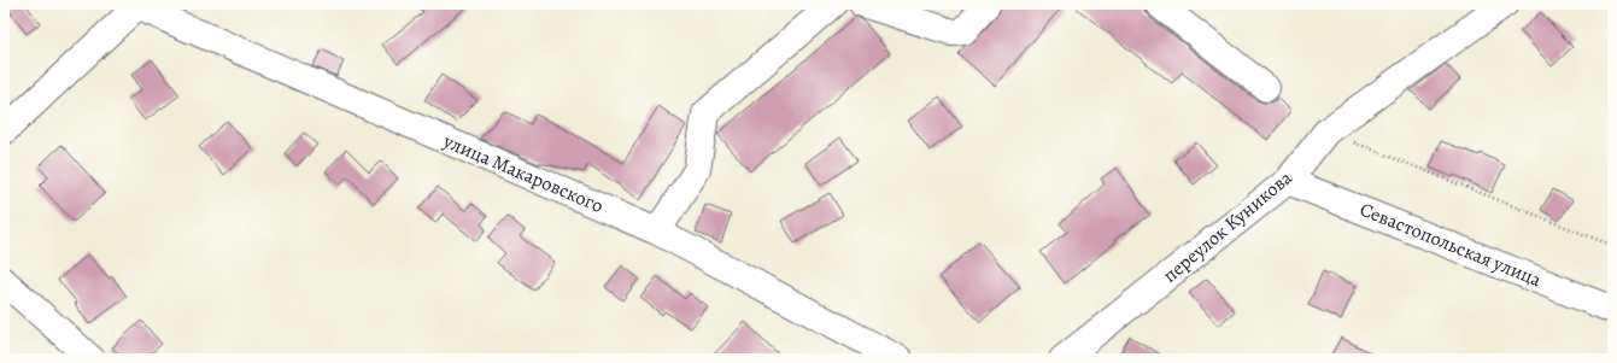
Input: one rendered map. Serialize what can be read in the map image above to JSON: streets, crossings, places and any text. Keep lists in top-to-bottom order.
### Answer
{
  "streets": {
    "street": ["улица Макаровского", "переулок Куникова", "Севастопольская улица"]
  },
  "crossings": [
    ["переулок Куникова", "Севастопольская улица"]
  ]
}
